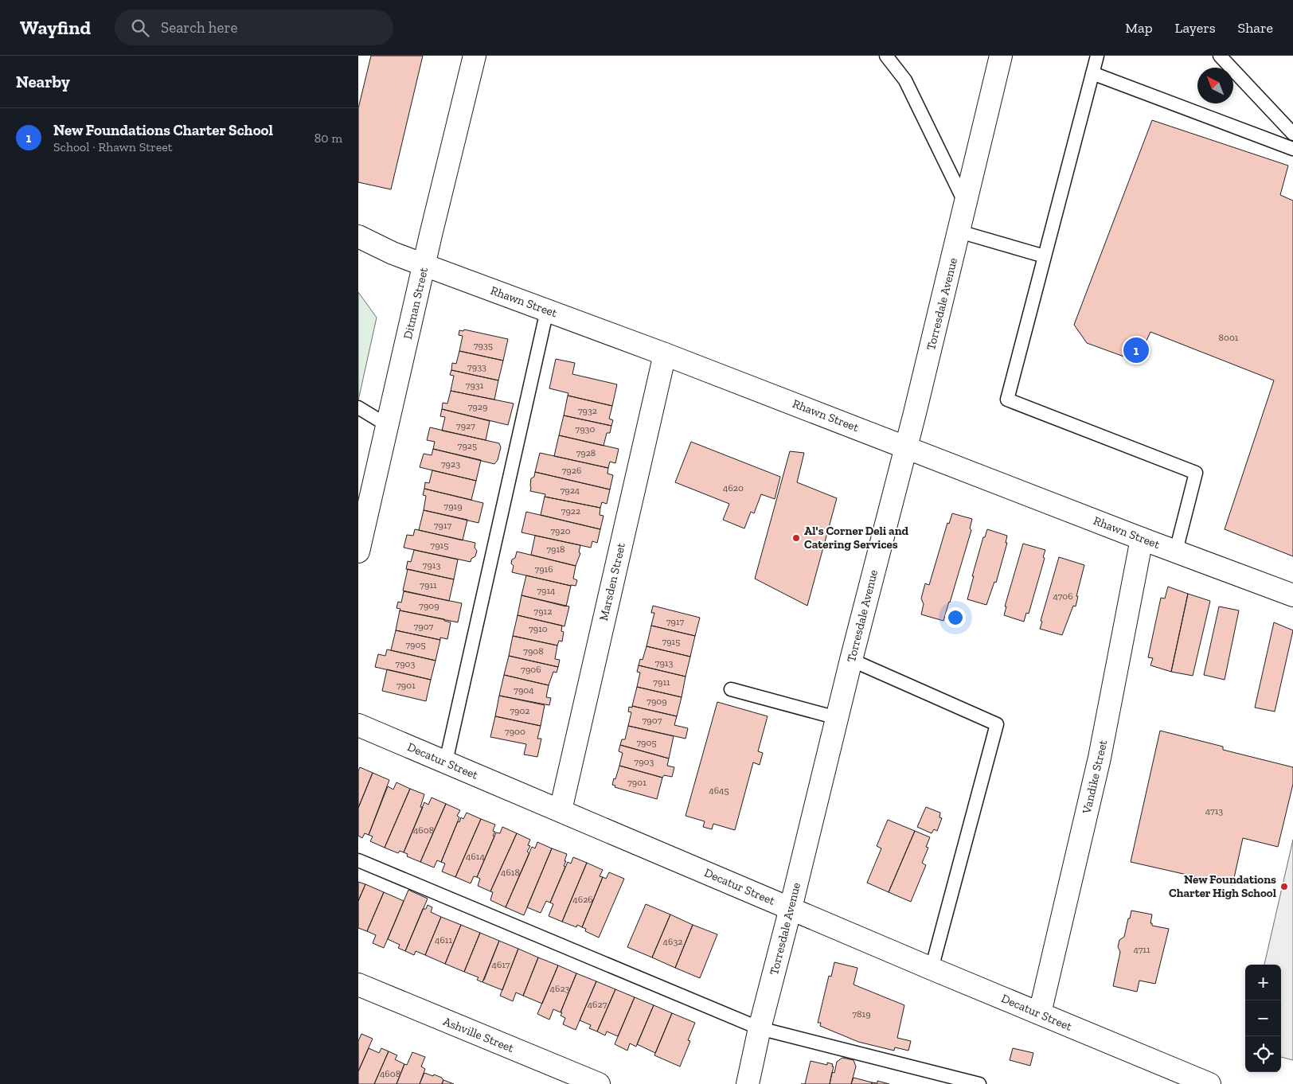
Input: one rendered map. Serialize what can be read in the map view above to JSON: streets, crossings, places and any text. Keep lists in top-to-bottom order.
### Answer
{
  "streets": {
    "street": [
      "Rhawn Street",
      "Ditman Street",
      "Torresdale Avenue",
      "Marsden Street",
      "Decatur Street",
      "Vandike Street",
      "Ashville Street"
    ]
  },
  "crossings": [
    ["Rhawn Street", "Ditman Street"],
    ["Rhawn Street", "Torresdale Avenue"],
    ["Rhawn Street", "Marsden Street"],
    ["Rhawn Street", "Vandike Street"],
    ["Torresdale Avenue", "Decatur Street"],
    ["Marsden Street", "Decatur Street"],
    ["Decatur Street", "Vandike Street"]
  ],
  "places": ["Al's Corner Deli and Catering Services", "New Foundations Charter High School"],
  "house_numbers": [
    "8001",
    "7935",
    "7933",
    "7931",
    "7929",
    "7932",
    "7927",
    "7930",
    "7925",
    "7928",
    "7923",
    "7926",
    "4620",
    "7924",
    "7919",
    "7922",
    "7917",
    "7920",
    "7915",
    "7918",
    "7913",
    "7916",
    "7911",
    "7914",
    "4706",
    "7909",
    "7912",
    "7917",
    "7907",
    "7910",
    "7915",
    "7905",
    "7908",
    "7913",
    "7903",
    "7906",
    "7911",
    "7901",
    "7904",
    "7909",
    "7902",
    "7907",
    "7900",
    "7905",
    "7903",
    "7901",
    "4645",
    "4713",
    "4608",
    "4614",
    "4618",
    "4626",
    "4611",
    "4632",
    "4711",
    "4617",
    "4623",
    "4627",
    "7819",
    "4608"
  ],
  "north": "top left",
  "page": {
    "header": "Wayfind",
    "search": "Search here",
    "nav": ["Map", "Layers", "Share"],
    "heading": "Nearby",
    "list": [
      {
        "mark": "1",
        "name": "New Foundations Charter School",
        "note": "School · Rhawn Street",
        "value": "80 m"
      }
    ],
    "pins": "1",
    "map_buttons": ["+", "−"]
  }
}
